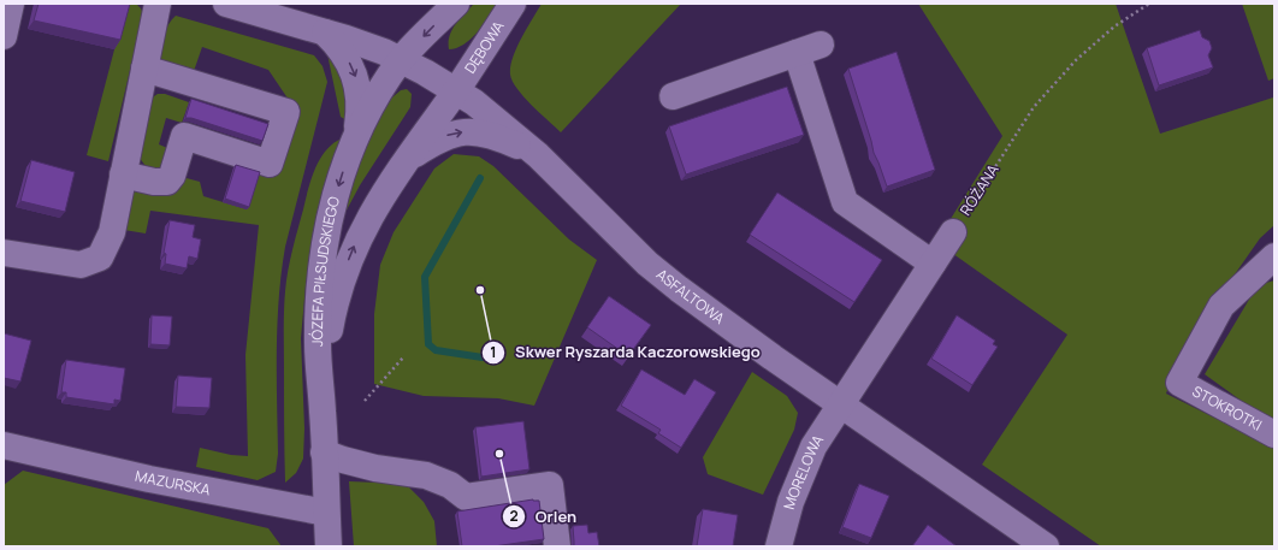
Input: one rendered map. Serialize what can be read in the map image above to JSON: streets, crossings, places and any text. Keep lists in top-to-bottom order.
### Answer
{
  "streets": {
    "street": [
      "DĘBOWA",
      "RÓŻANA",
      "JÓZEFA PIŁSUDSKIEGO",
      "ASFALTOWA",
      "STOKROTKI",
      "MORELOWA",
      "MAZURSKA"
    ]
  },
  "crossings": [
    ["DĘBOWA", "JÓZEFA PIŁSUDSKIEGO"],
    ["DĘBOWA", "ASFALTOWA"],
    ["RÓŻANA", "ASFALTOWA"],
    ["RÓŻANA", "MORELOWA"],
    ["JÓZEFA PIŁSUDSKIEGO", "ASFALTOWA"],
    ["JÓZEFA PIŁSUDSKIEGO", "MAZURSKA"],
    ["ASFALTOWA", "MORELOWA"]
  ],
  "places": ["Skwer Ryszarda Kaczorowskiego", "Orlen"]
}
